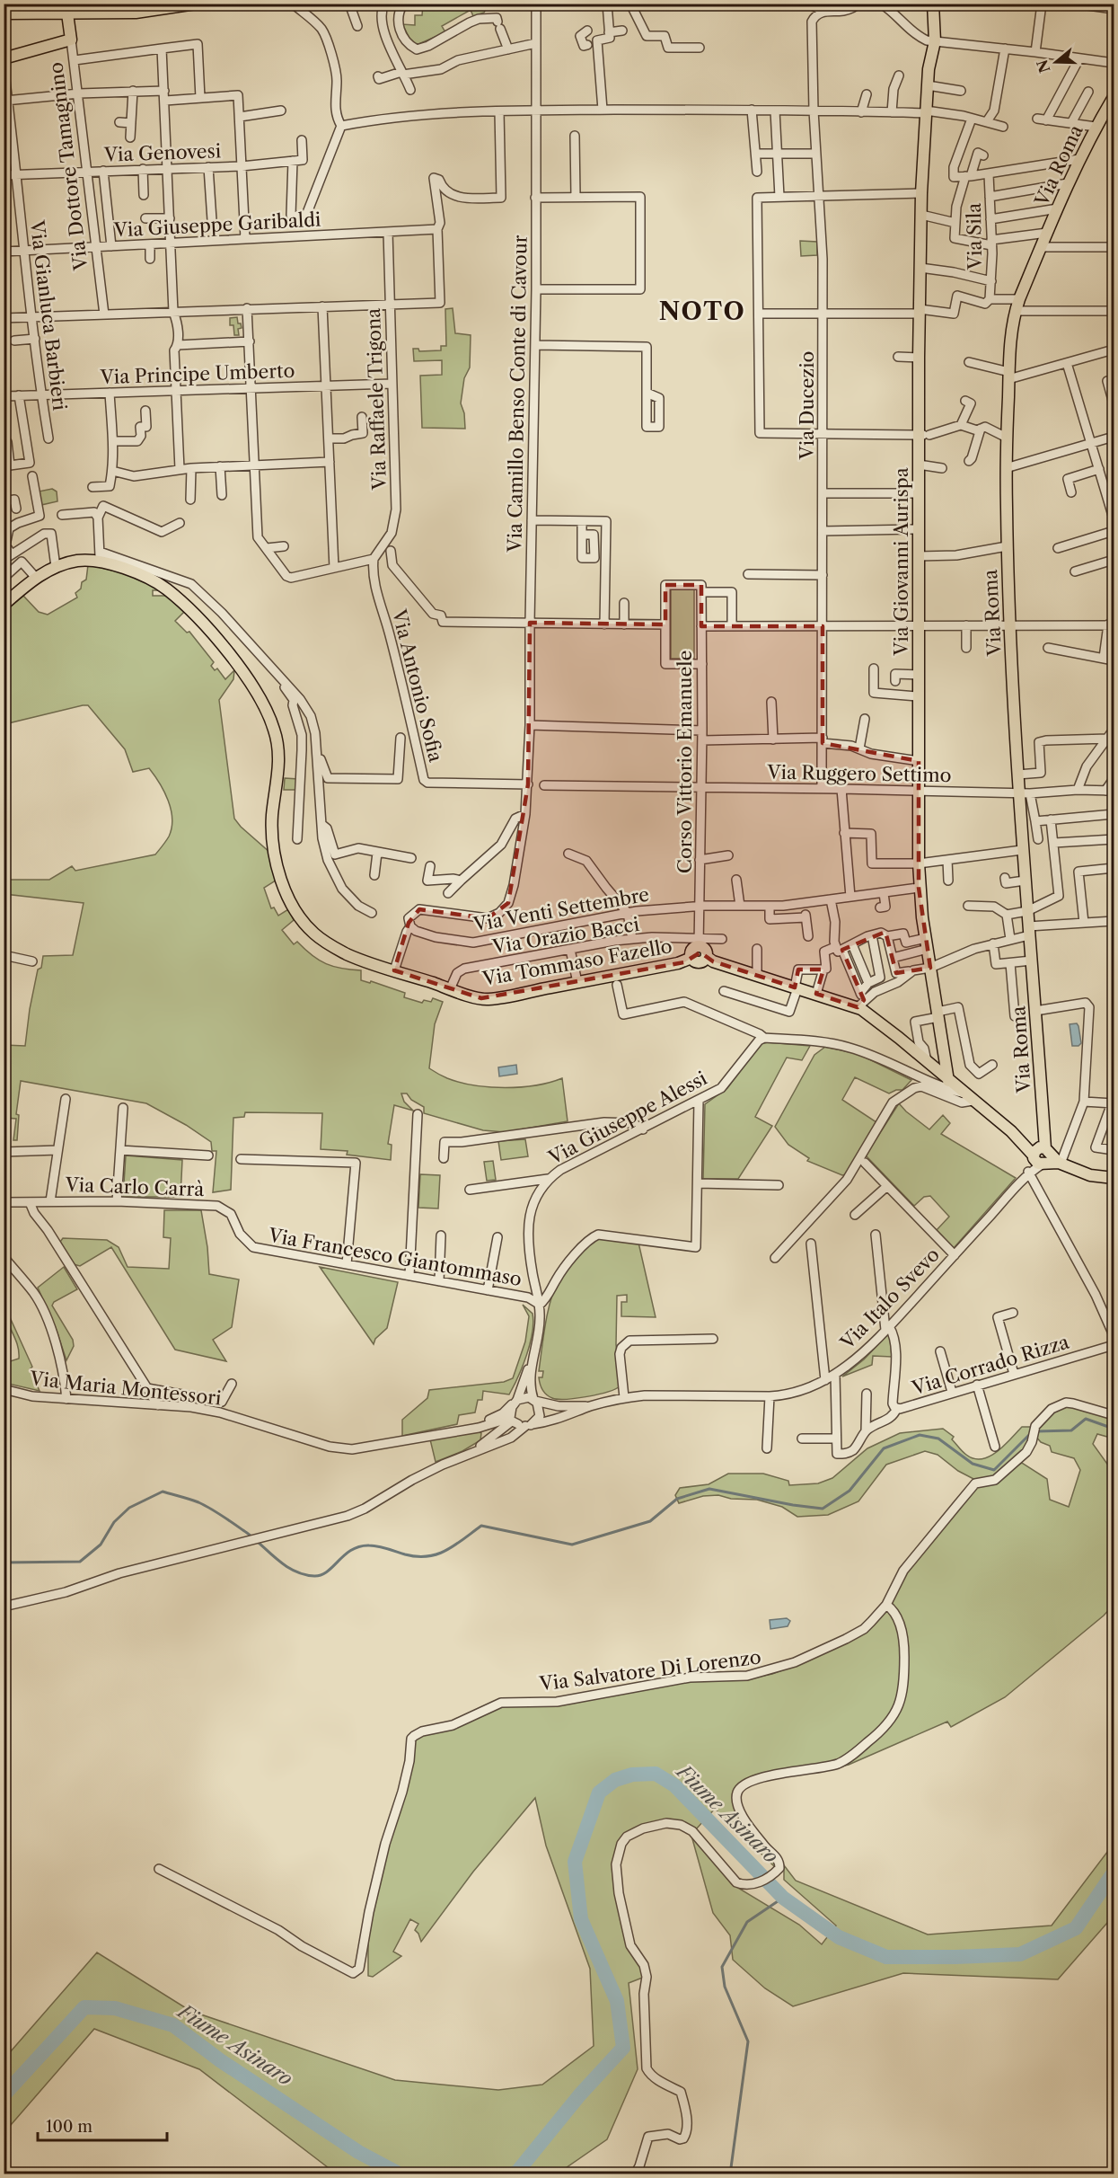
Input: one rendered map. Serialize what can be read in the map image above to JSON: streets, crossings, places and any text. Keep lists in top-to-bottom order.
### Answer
{
  "streets": {
    "main road": [
      "Via Roma",
      "Via Dottore Tamagnino",
      "Via Giovanni Aurispa",
      "Via Tommaso Fazello"
    ],
    "street": [
      "Via Genovesi",
      "Via Giuseppe Garibaldi",
      "Via Sila",
      "Via Gianluca Barbieri",
      "Via Principe Umberto",
      "Via Camillo Benso Conte di Cavour",
      "Via Raffaele Trigona",
      "Via Ducezio",
      "Via Antonio Sofia",
      "Corso Vittorio Emanuele",
      "Via Ruggero Settimo",
      "Via Venti Settembre",
      "Via Orazio Bacci",
      "Via Giuseppe Alessi",
      "Via Carlo Carrà",
      "Via Francesco Giantommaso",
      "Via Italo Svevo",
      "Via Corrado Rizza",
      "Via Maria Montessori",
      "Via Salvatore Di Lorenzo"
    ]
  },
  "crossings": [
    ["Via Genovesi", "Via Dottore Tamagnino"],
    ["Via Genovesi", "Via Gianluca Barbieri"],
    ["Via Roma", "Via Ruggero Settimo"],
    ["Via Dottore Tamagnino", "Via Giuseppe Garibaldi"],
    ["Via Giuseppe Garibaldi", "Via Gianluca Barbieri"],
    ["Via Giuseppe Garibaldi", "Via Raffaele Trigona"],
    ["Via Gianluca Barbieri", "Via Principe Umberto"],
    ["Via Principe Umberto", "Via Raffaele Trigona"],
    ["Via Camillo Benso Conte di Cavour", "Via Antonio Sofia"],
    ["Via Camillo Benso Conte di Cavour", "Via Venti Settembre"],
    ["Via Raffaele Trigona", "Via Antonio Sofia"],
    ["Via Ducezio", "Via Ruggero Settimo"],
    ["Via Giovanni Aurispa", "Via Ruggero Settimo"],
    ["Via Giovanni Aurispa", "Via Venti Settembre"],
    ["Via Antonio Sofia", "Via Venti Settembre"],
    ["Corso Vittorio Emanuele", "Via Ruggero Settimo"],
    ["Corso Vittorio Emanuele", "Via Venti Settembre"],
    ["Corso Vittorio Emanuele", "Via Orazio Bacci"],
    ["Corso Vittorio Emanuele", "Via Tommaso Fazello"],
    ["Via Orazio Bacci", "Via Tommaso Fazello"],
    ["Via Giuseppe Alessi", "Via Francesco Giantommaso"],
    ["Via Carlo Carrà", "Via Francesco Giantommaso"],
    ["Via Italo Svevo", "Via Corrado Rizza"]
  ],
  "districts": ["NOTO"],
  "water": ["Fiume Asinaro"],
  "scale_bar": "100 m",
  "north": "left"
}
